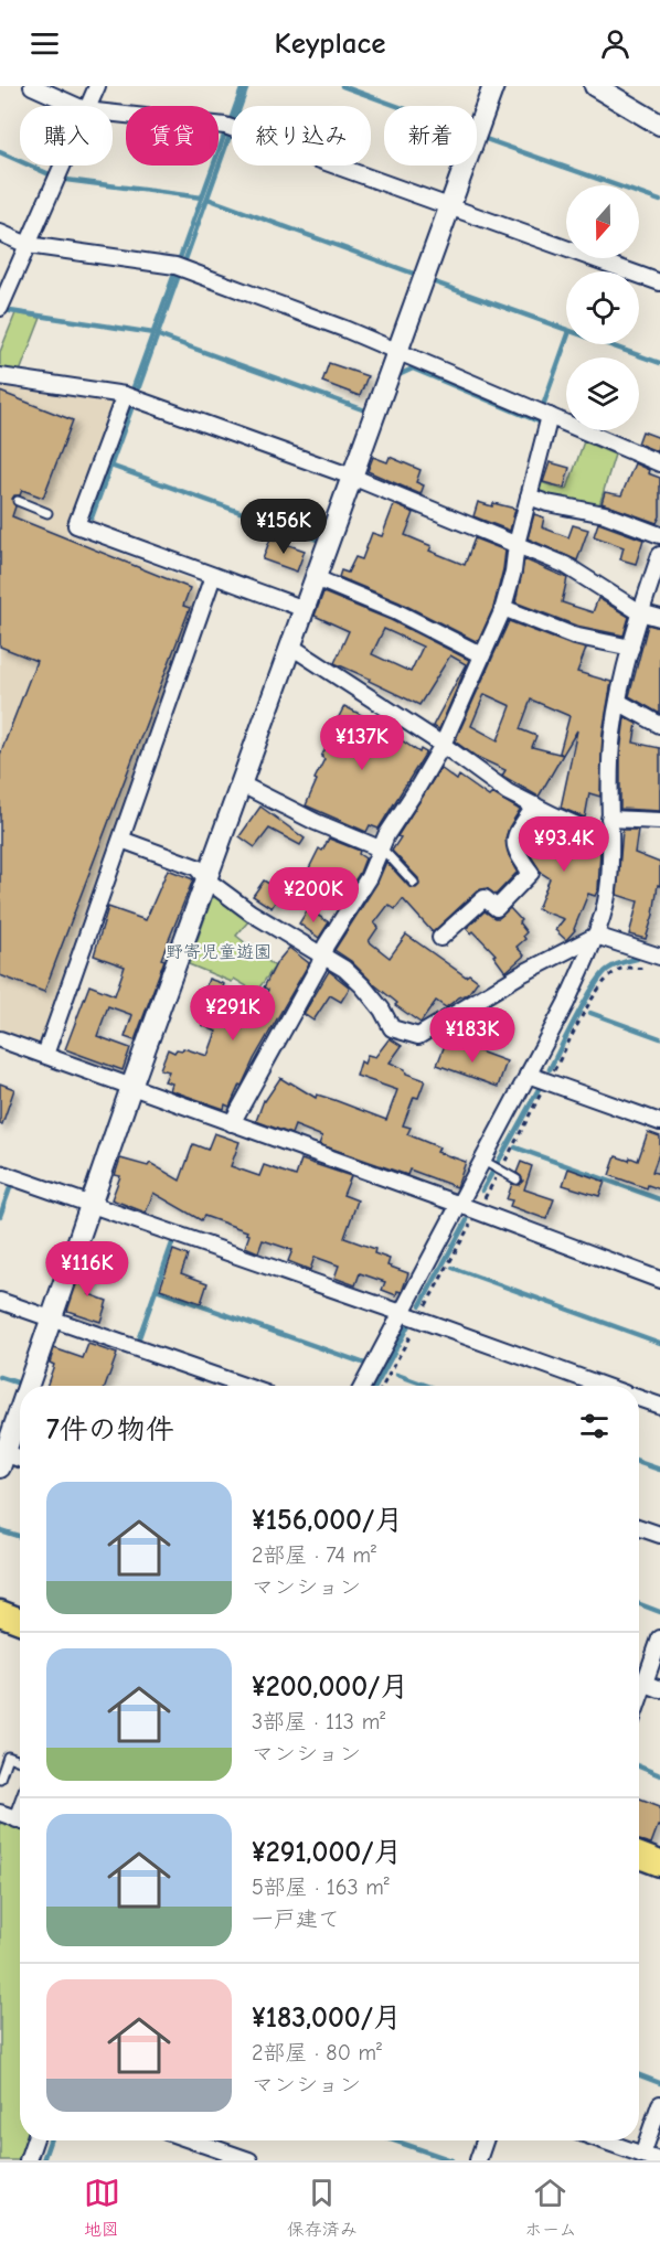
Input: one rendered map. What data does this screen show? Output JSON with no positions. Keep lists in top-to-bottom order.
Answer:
{
  "parks": ["野寄児童遊園"],
  "north": "bottom",
  "page": {
    "header": "Keyplace",
    "chip": [
      "購入",
      "賃貸",
      "絞り込み",
      "新着"
    ],
    "price": [
      "¥156K",
      "¥137K",
      "¥93.4K",
      "¥200K",
      "¥291K",
      "¥183K",
      "¥116K"
    ],
    "heading": "7件の物件",
    "list": [
      {
        "name": "¥156,000/月",
        "note": "2部屋 · 74 m² · マンション"
      },
      {
        "name": "¥200,000/月",
        "note": "3部屋 · 113 m² · マンション"
      },
      {
        "name": "¥291,000/月",
        "note": "5部屋 · 163 m² · 一戸建て"
      },
      {
        "name": "¥183,000/月",
        "note": "2部屋 · 80 m² · マンション"
      }
    ],
    "tabs": ["地図", "保存済み", "ホーム"]
  }
}
